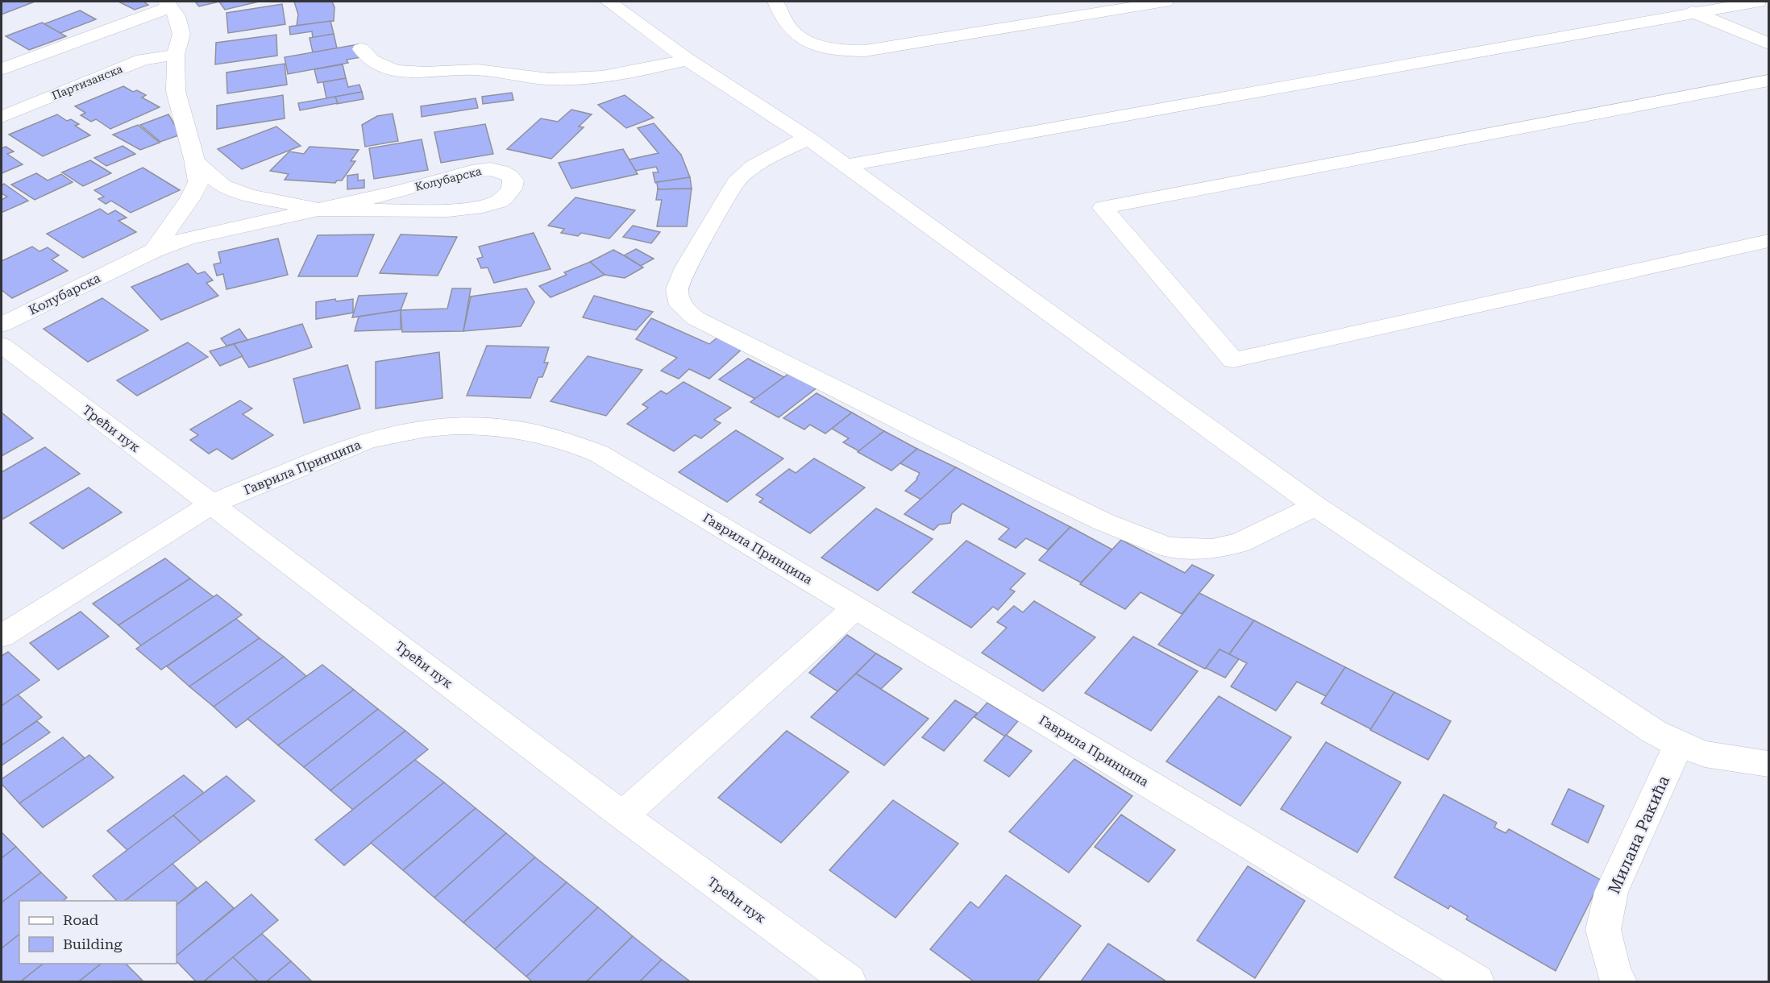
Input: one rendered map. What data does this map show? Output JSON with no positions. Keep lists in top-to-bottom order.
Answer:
{
  "streets": {
    "street": [
      "Партизанска",
      "Колубарска",
      "Трећи пук",
      "Гаврила Принципа",
      "Милана Ракића"
    ]
  },
  "crossings": [
    ["Партизанска", "Колубарска"],
    ["Трећи пук", "Гаврила Принципа"]
  ],
  "legend": ["Road", "Building"]
}
